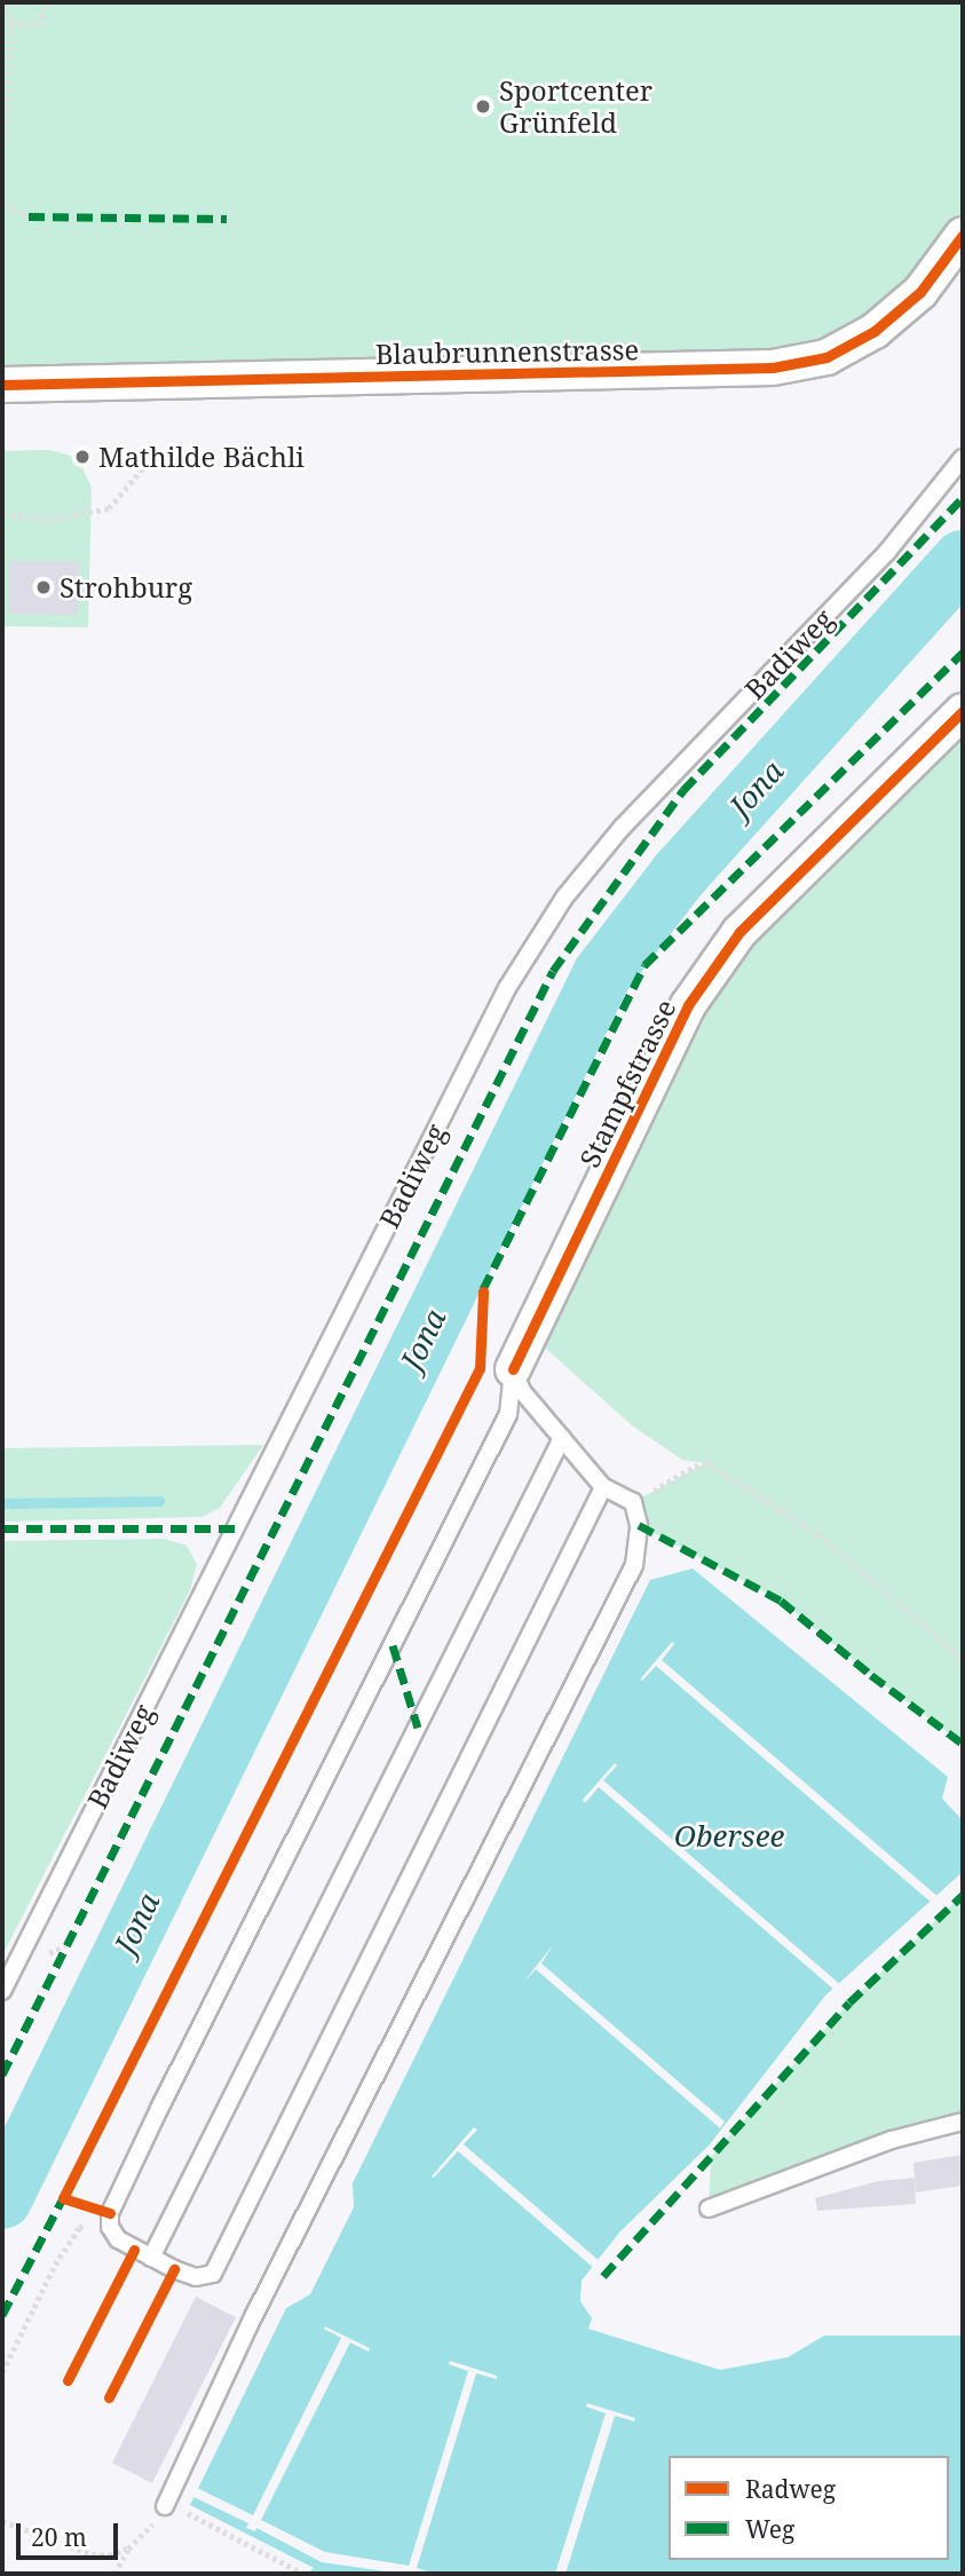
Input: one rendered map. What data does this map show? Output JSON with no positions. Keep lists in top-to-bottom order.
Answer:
{
  "streets": {
    "street": ["Blaubrunnenstrasse", "Stampfstrasse"],
    "lane": ["Badiweg"]
  },
  "water": ["Jona", "Obersee"],
  "places": ["Sportcenter Grünfeld", "Mathilde Bächli", "Strohburg"],
  "legend": ["Radweg", "Weg"],
  "scale_bar": "20 m"
}
